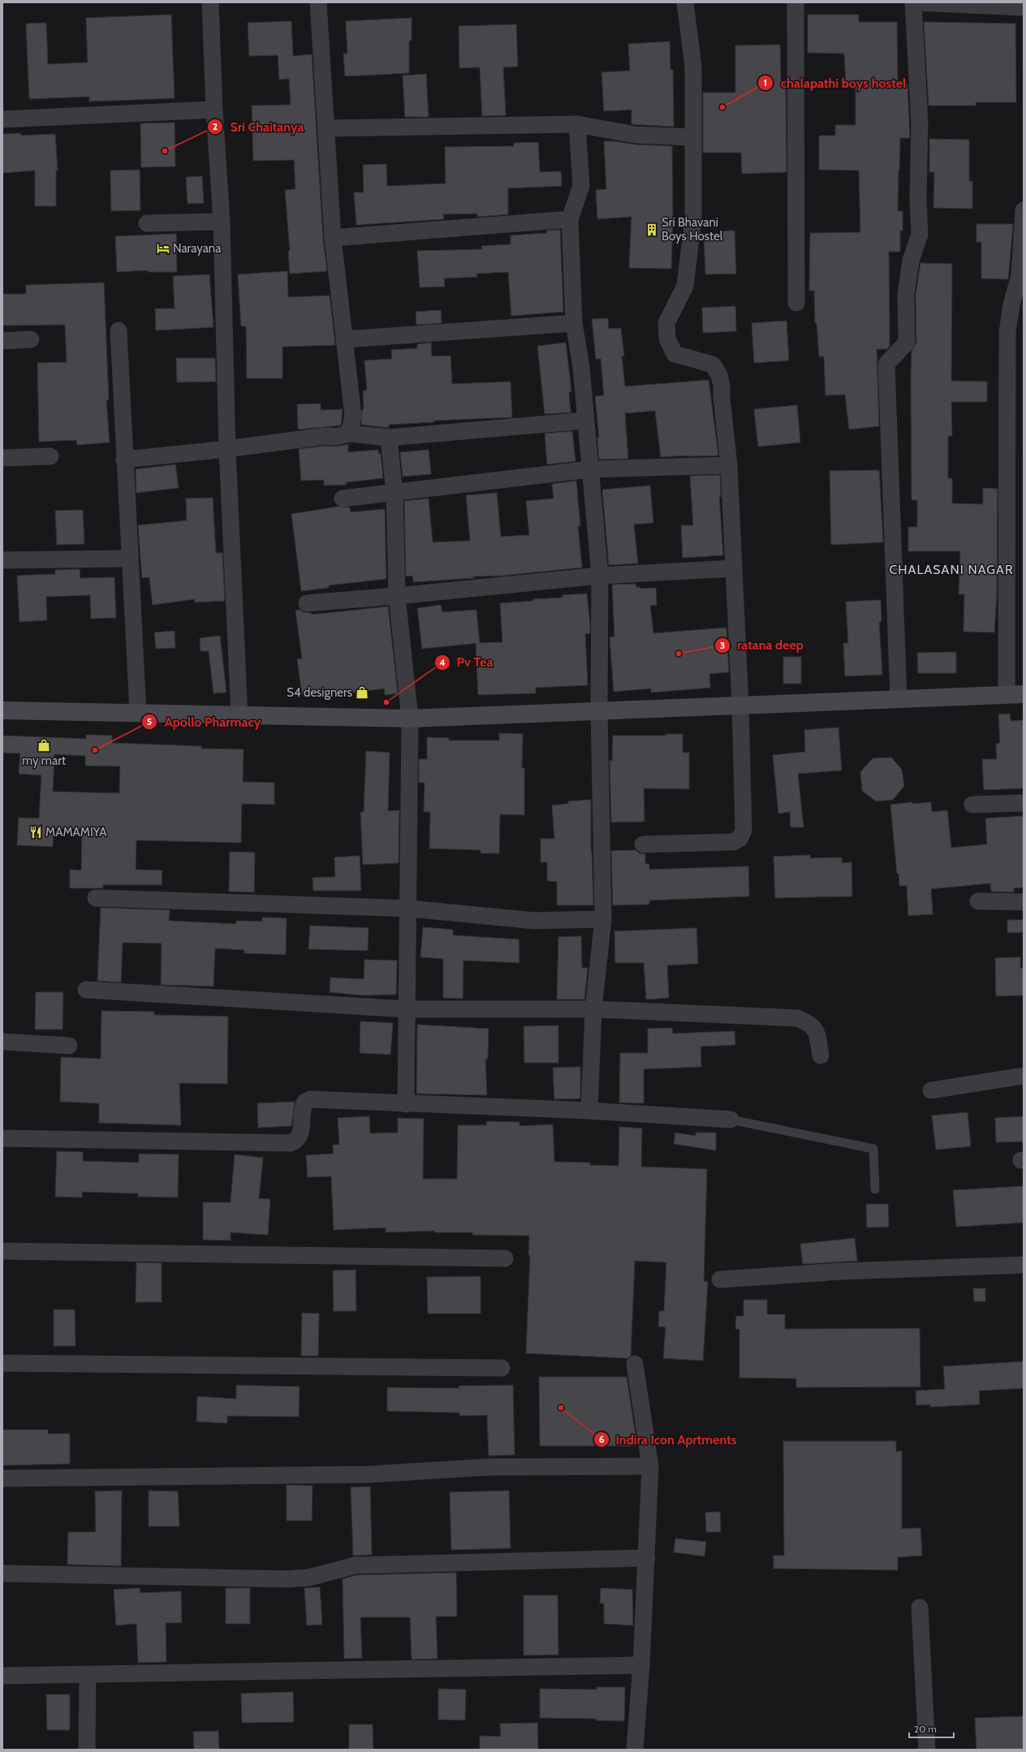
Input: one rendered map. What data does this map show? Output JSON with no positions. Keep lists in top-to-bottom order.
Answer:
{
  "districts": ["CHALASANI NAGAR"],
  "places": {
    "other": [
      "chalapathi boys hostel",
      "Sri Chaitanya",
      "ratana deep",
      "Pv Tea",
      "Apollo Pharmacy",
      "Indira Icon Aprtments"
    ],
    "building": ["Sri Bhavani Boys Hostel"],
    "hotel": ["Narayana"],
    "shop": ["S4 designers", "my mart"],
    "restaurant": ["MAMAMIYA"]
  },
  "scale_bar": "20 m"
}
